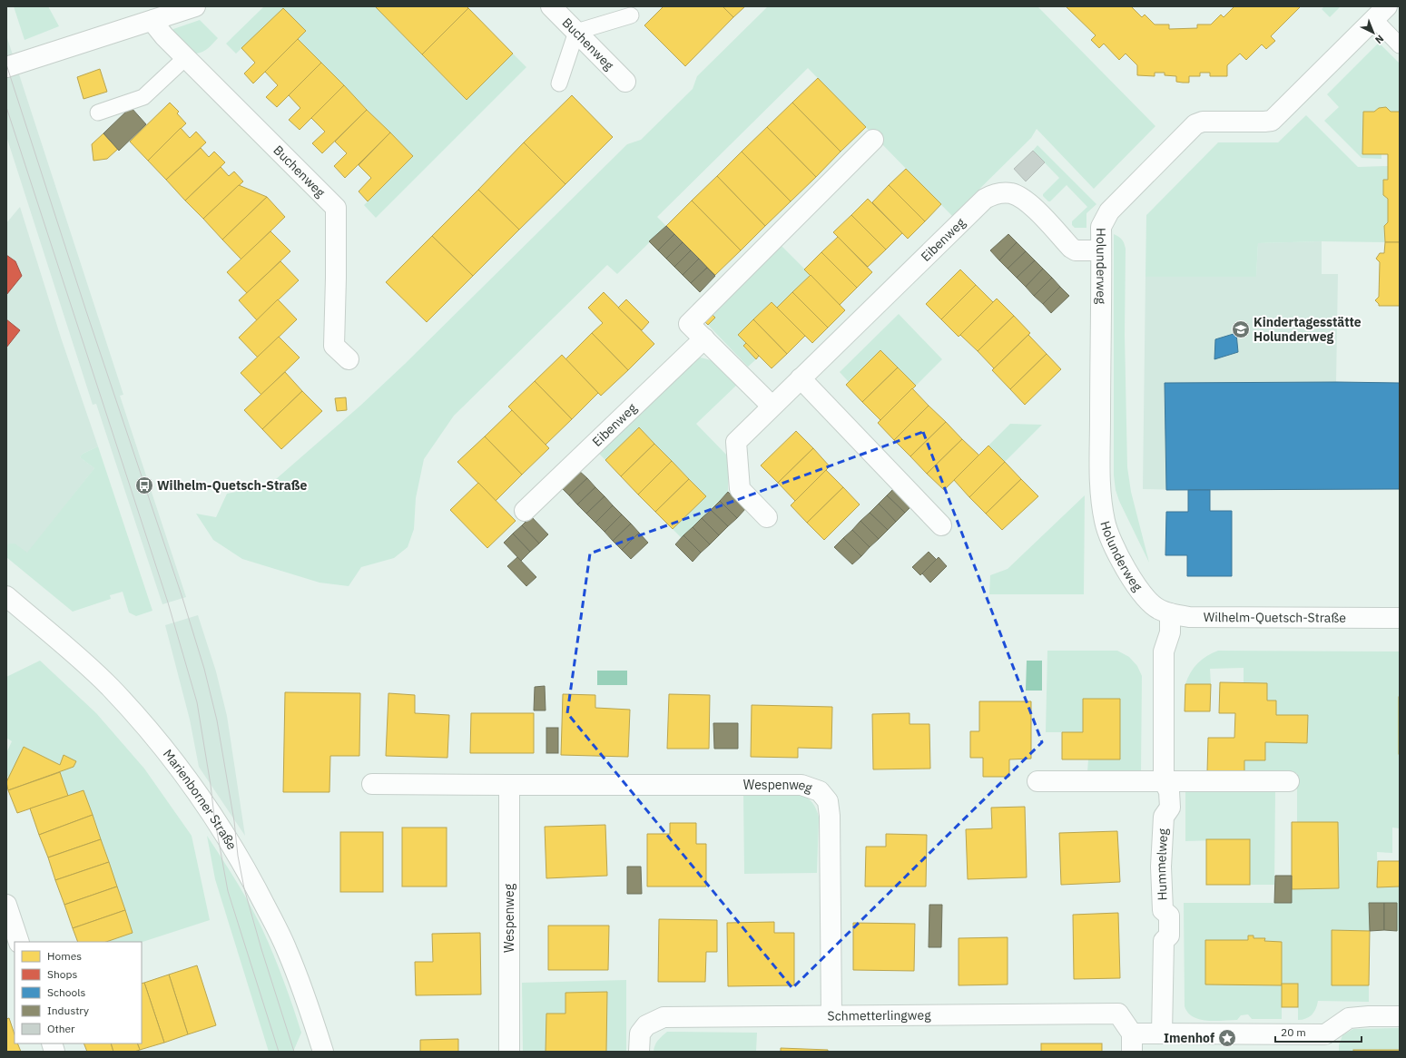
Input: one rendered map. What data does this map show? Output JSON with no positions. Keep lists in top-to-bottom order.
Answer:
{
  "streets": {
    "street": [
      "Buchenweg",
      "Eibenweg",
      "Holunderweg",
      "Wilhelm-Quetsch-Straße",
      "Wespenweg",
      "Marienborner Straße",
      "Hummelweg",
      "Schmetterlingweg"
    ]
  },
  "crossings": [
    ["Eibenweg", "Holunderweg"],
    ["Holunderweg", "Wilhelm-Quetsch-Straße"],
    ["Holunderweg", "Hummelweg"],
    ["Wilhelm-Quetsch-Straße", "Hummelweg"],
    ["Wespenweg", "Schmetterlingweg"]
  ],
  "places": {
    "school or university": ["Kindertagesstätte Holunderweg"],
    "bus stop": ["Wilhelm-Quetsch-Straße"],
    "place": ["Imenhof"]
  },
  "legend": [
    "Homes",
    "Shops",
    "Schools",
    "Industry",
    "Other"
  ],
  "scale_bar": "20 m",
  "north": "bottom right"
}
